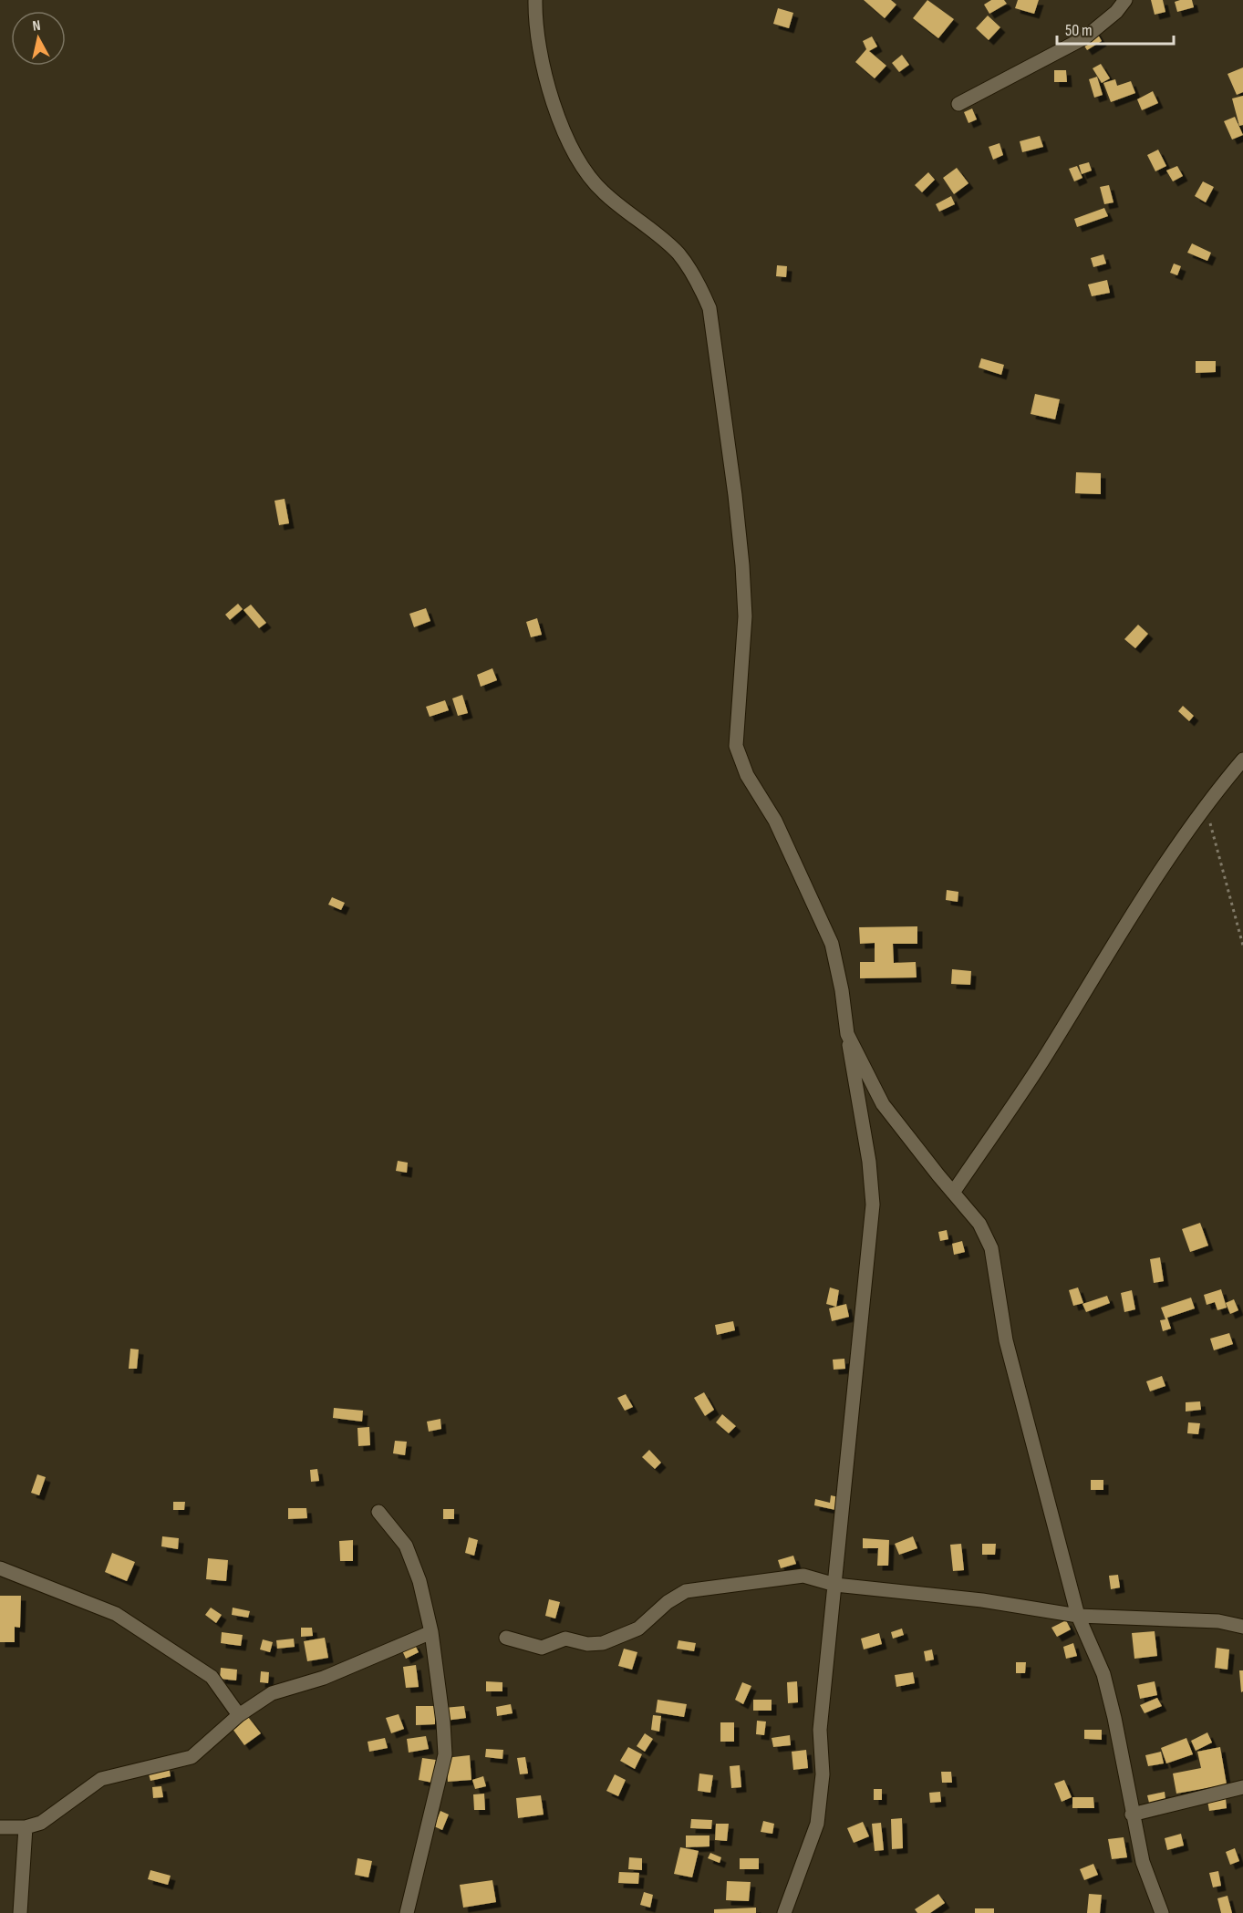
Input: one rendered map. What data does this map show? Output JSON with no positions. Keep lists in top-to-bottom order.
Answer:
{
  "scale_bar": "50 m",
  "north": "top"
}
